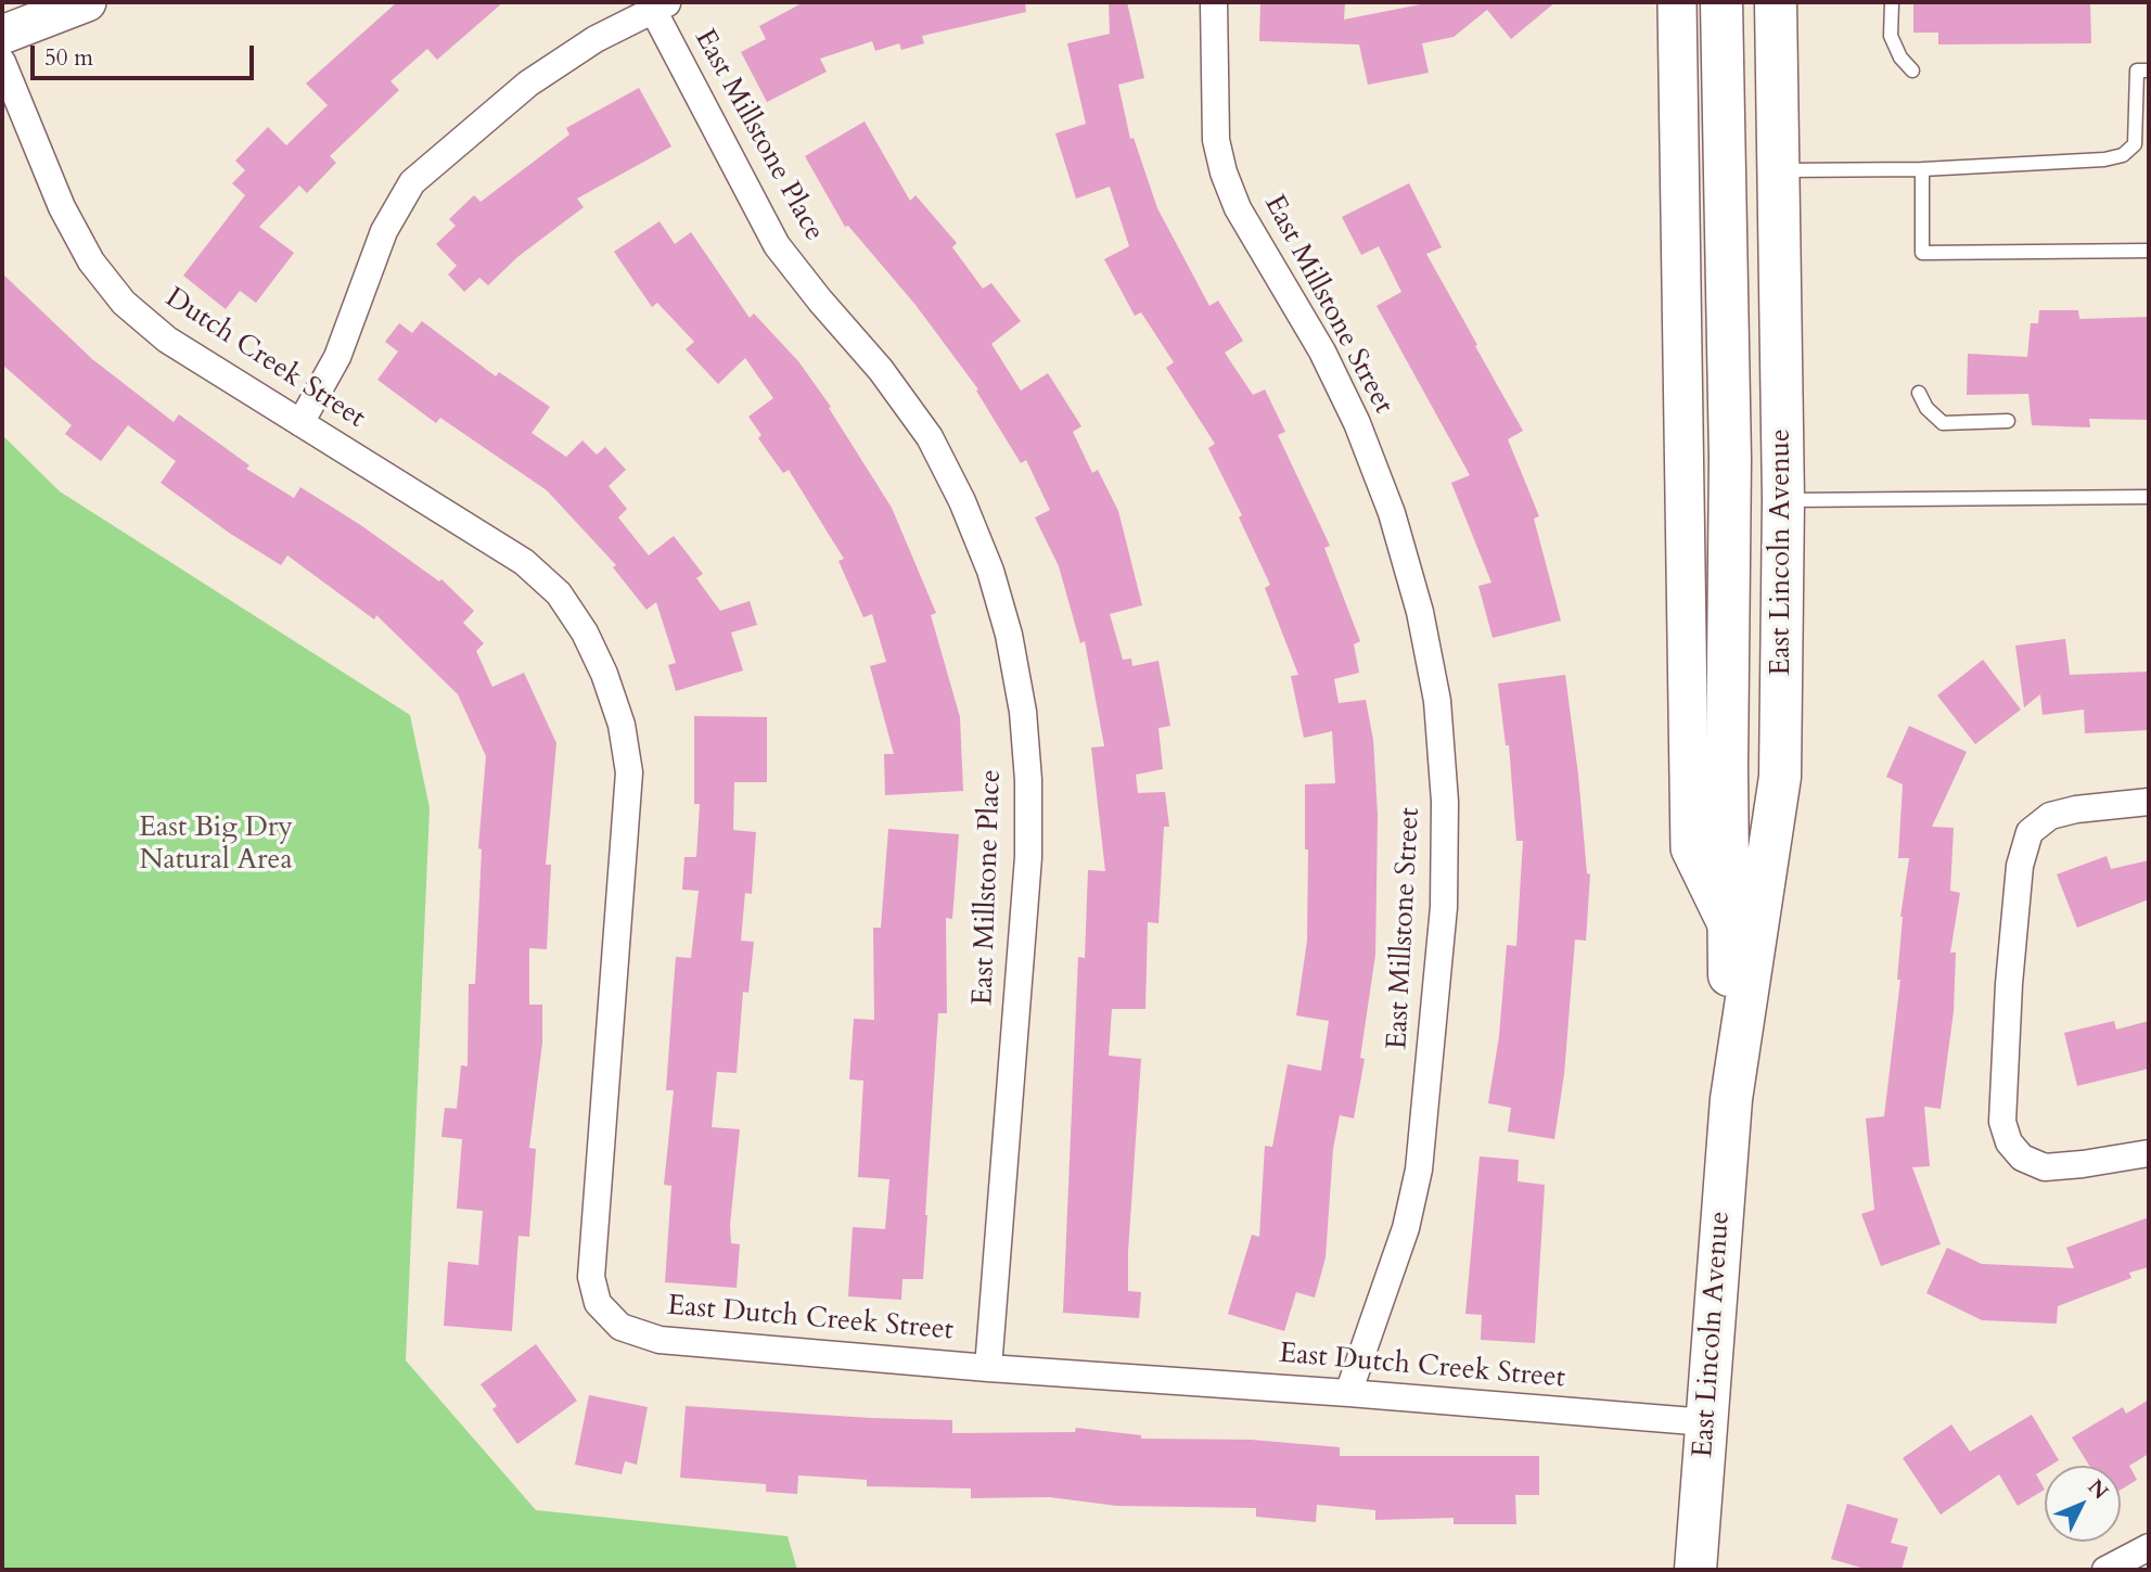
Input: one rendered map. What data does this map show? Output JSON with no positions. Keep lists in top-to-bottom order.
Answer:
{
  "streets": {
    "main road": ["East Lincoln Avenue"],
    "street": [
      "East Millstone Place",
      "East Millstone Street",
      "Dutch Creek Street",
      "East Dutch Creek Street"
    ]
  },
  "crossings": [
    ["East Millstone Place", "East Dutch Creek Street"],
    ["East Millstone Street", "East Dutch Creek Street"],
    ["Dutch Creek Street", "East Dutch Creek Street"],
    ["East Lincoln Avenue", "East Dutch Creek Street"]
  ],
  "parks": ["East Big Dry Natural Area"],
  "scale_bar": "50 m",
  "north": "top right"
}
